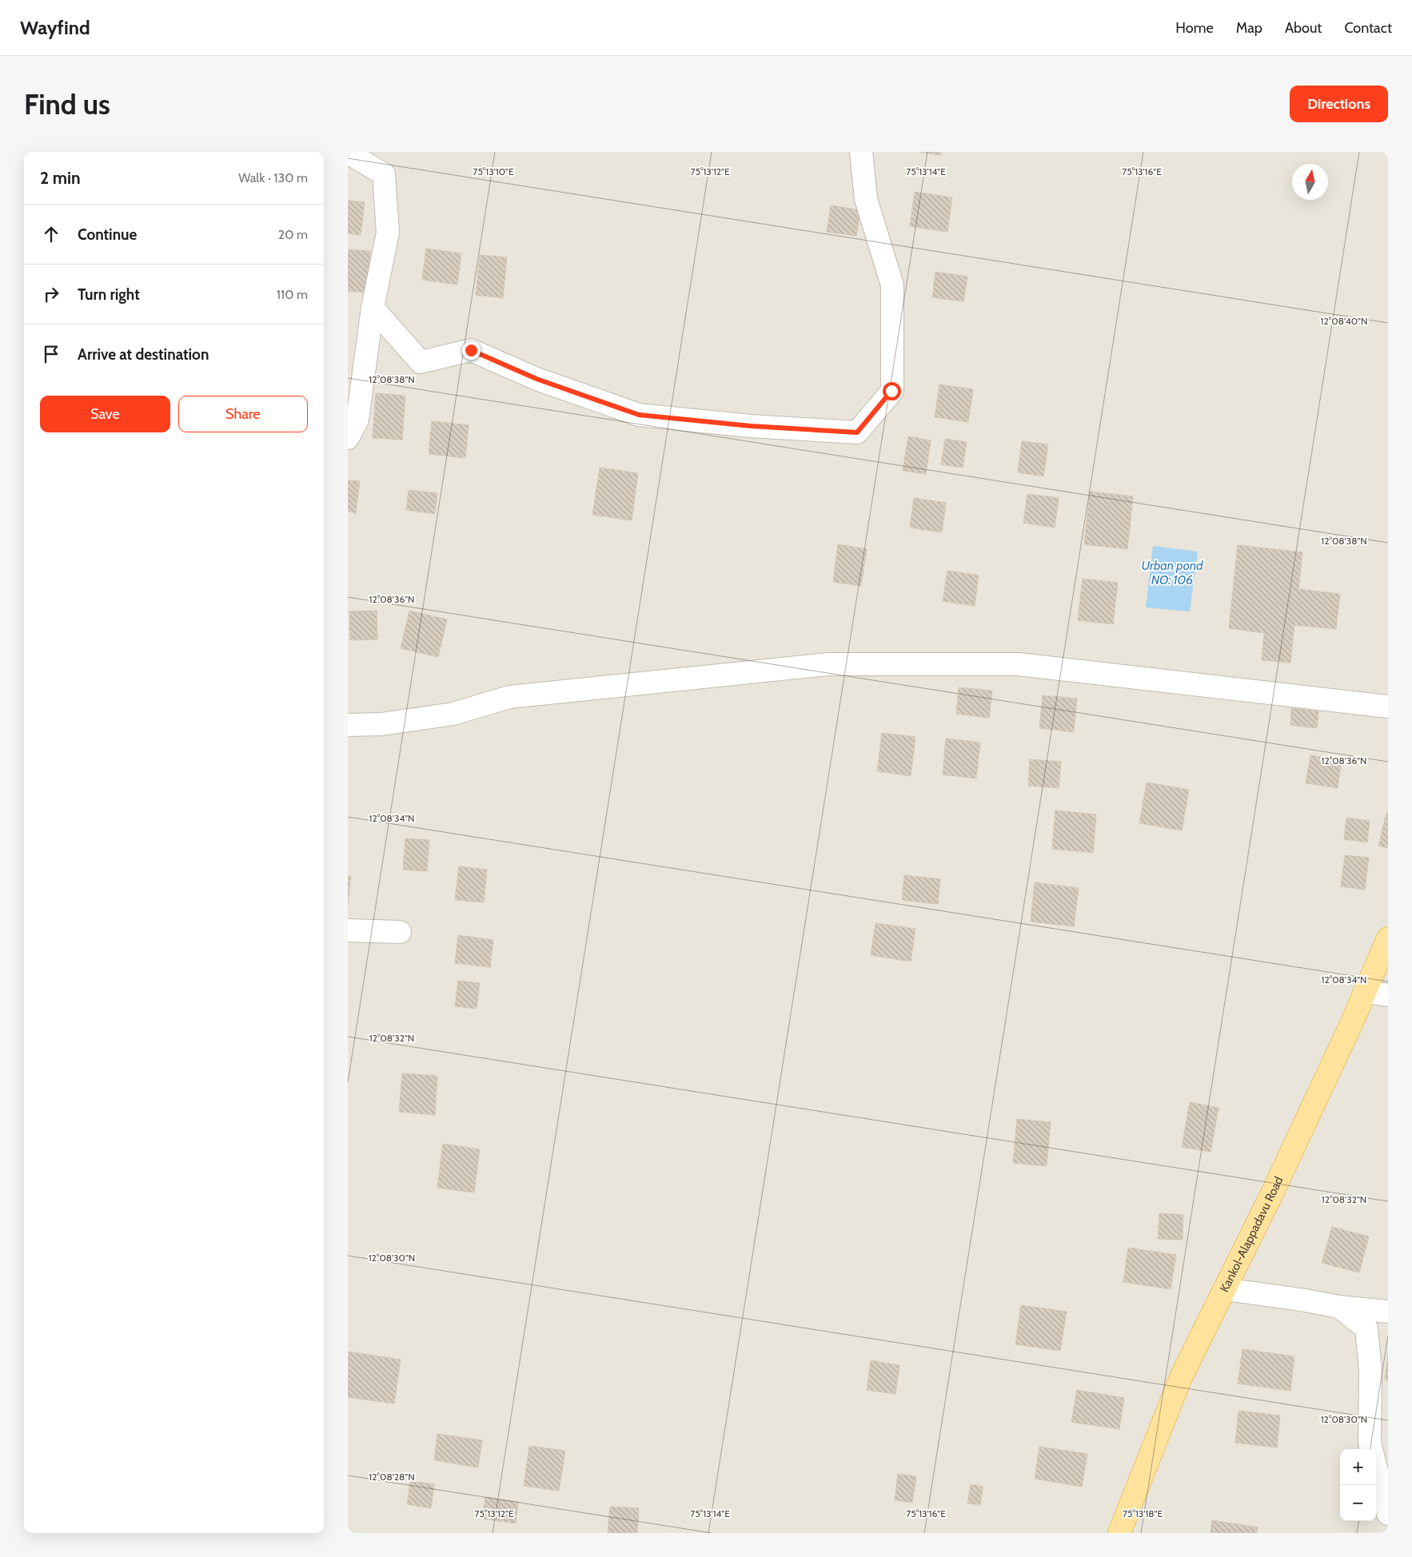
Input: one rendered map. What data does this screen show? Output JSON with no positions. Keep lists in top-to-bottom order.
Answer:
{
  "streets": {
    "main road": ["Kankol-Alappadavu Road"]
  },
  "water": ["Urban pond NO: 106"],
  "north": "top",
  "page": {
    "header": "Wayfind",
    "nav": [
      "Home",
      "Map",
      "About",
      "Contact"
    ],
    "buttons": [
      "Directions",
      ["Save", "Share"]
    ],
    "title": "Find us",
    "heading": ["2 min", "Walk · 130 m"],
    "list": [
      ["Continue", "20 m"],
      ["Turn right", "110 m"],
      "Arrive at destination"
    ],
    "map_buttons": ["+", "−"]
  },
  "coordinates": [
    "75°13'10\"E",
    "75°13'12\"E",
    "75°13'14\"E",
    "75°13'16\"E",
    "12°08'40\"N",
    "12°08'38\"N",
    "12°08'36\"N",
    "12°08'34\"N",
    "12°08'32\"N",
    "12°08'30\"N",
    "12°08'28\"N",
    "75°13'18\"E"
  ]
}
